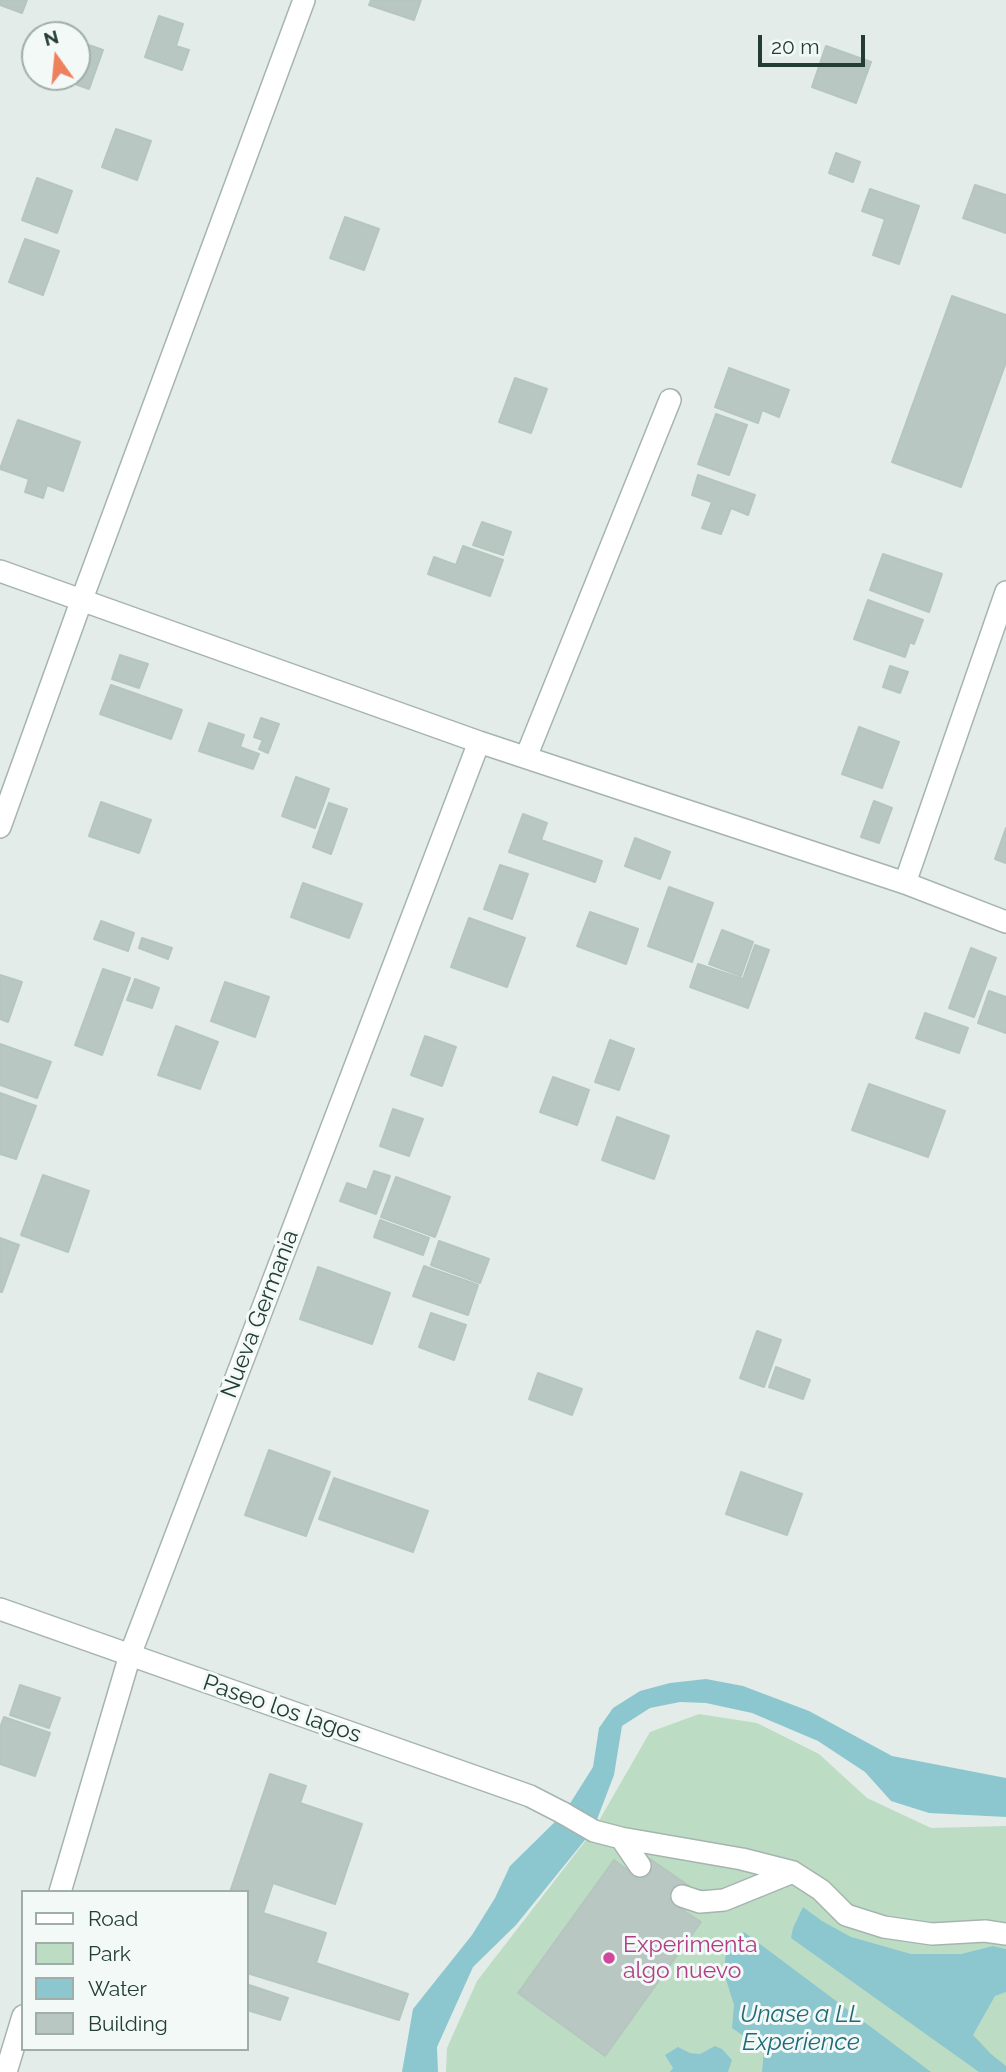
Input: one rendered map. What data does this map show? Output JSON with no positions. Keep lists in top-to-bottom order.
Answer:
{
  "streets": {
    "street": ["Nueva Germania", "Paseo los lagos"]
  },
  "crossings": [
    ["Nueva Germania", "Paseo los lagos"]
  ],
  "water": ["Unase a LL Experience"],
  "places": ["Experimenta algo nuevo"],
  "legend": [
    "Road",
    "Park",
    "Water",
    "Building"
  ],
  "scale_bar": "20 m",
  "north": "top"
}
